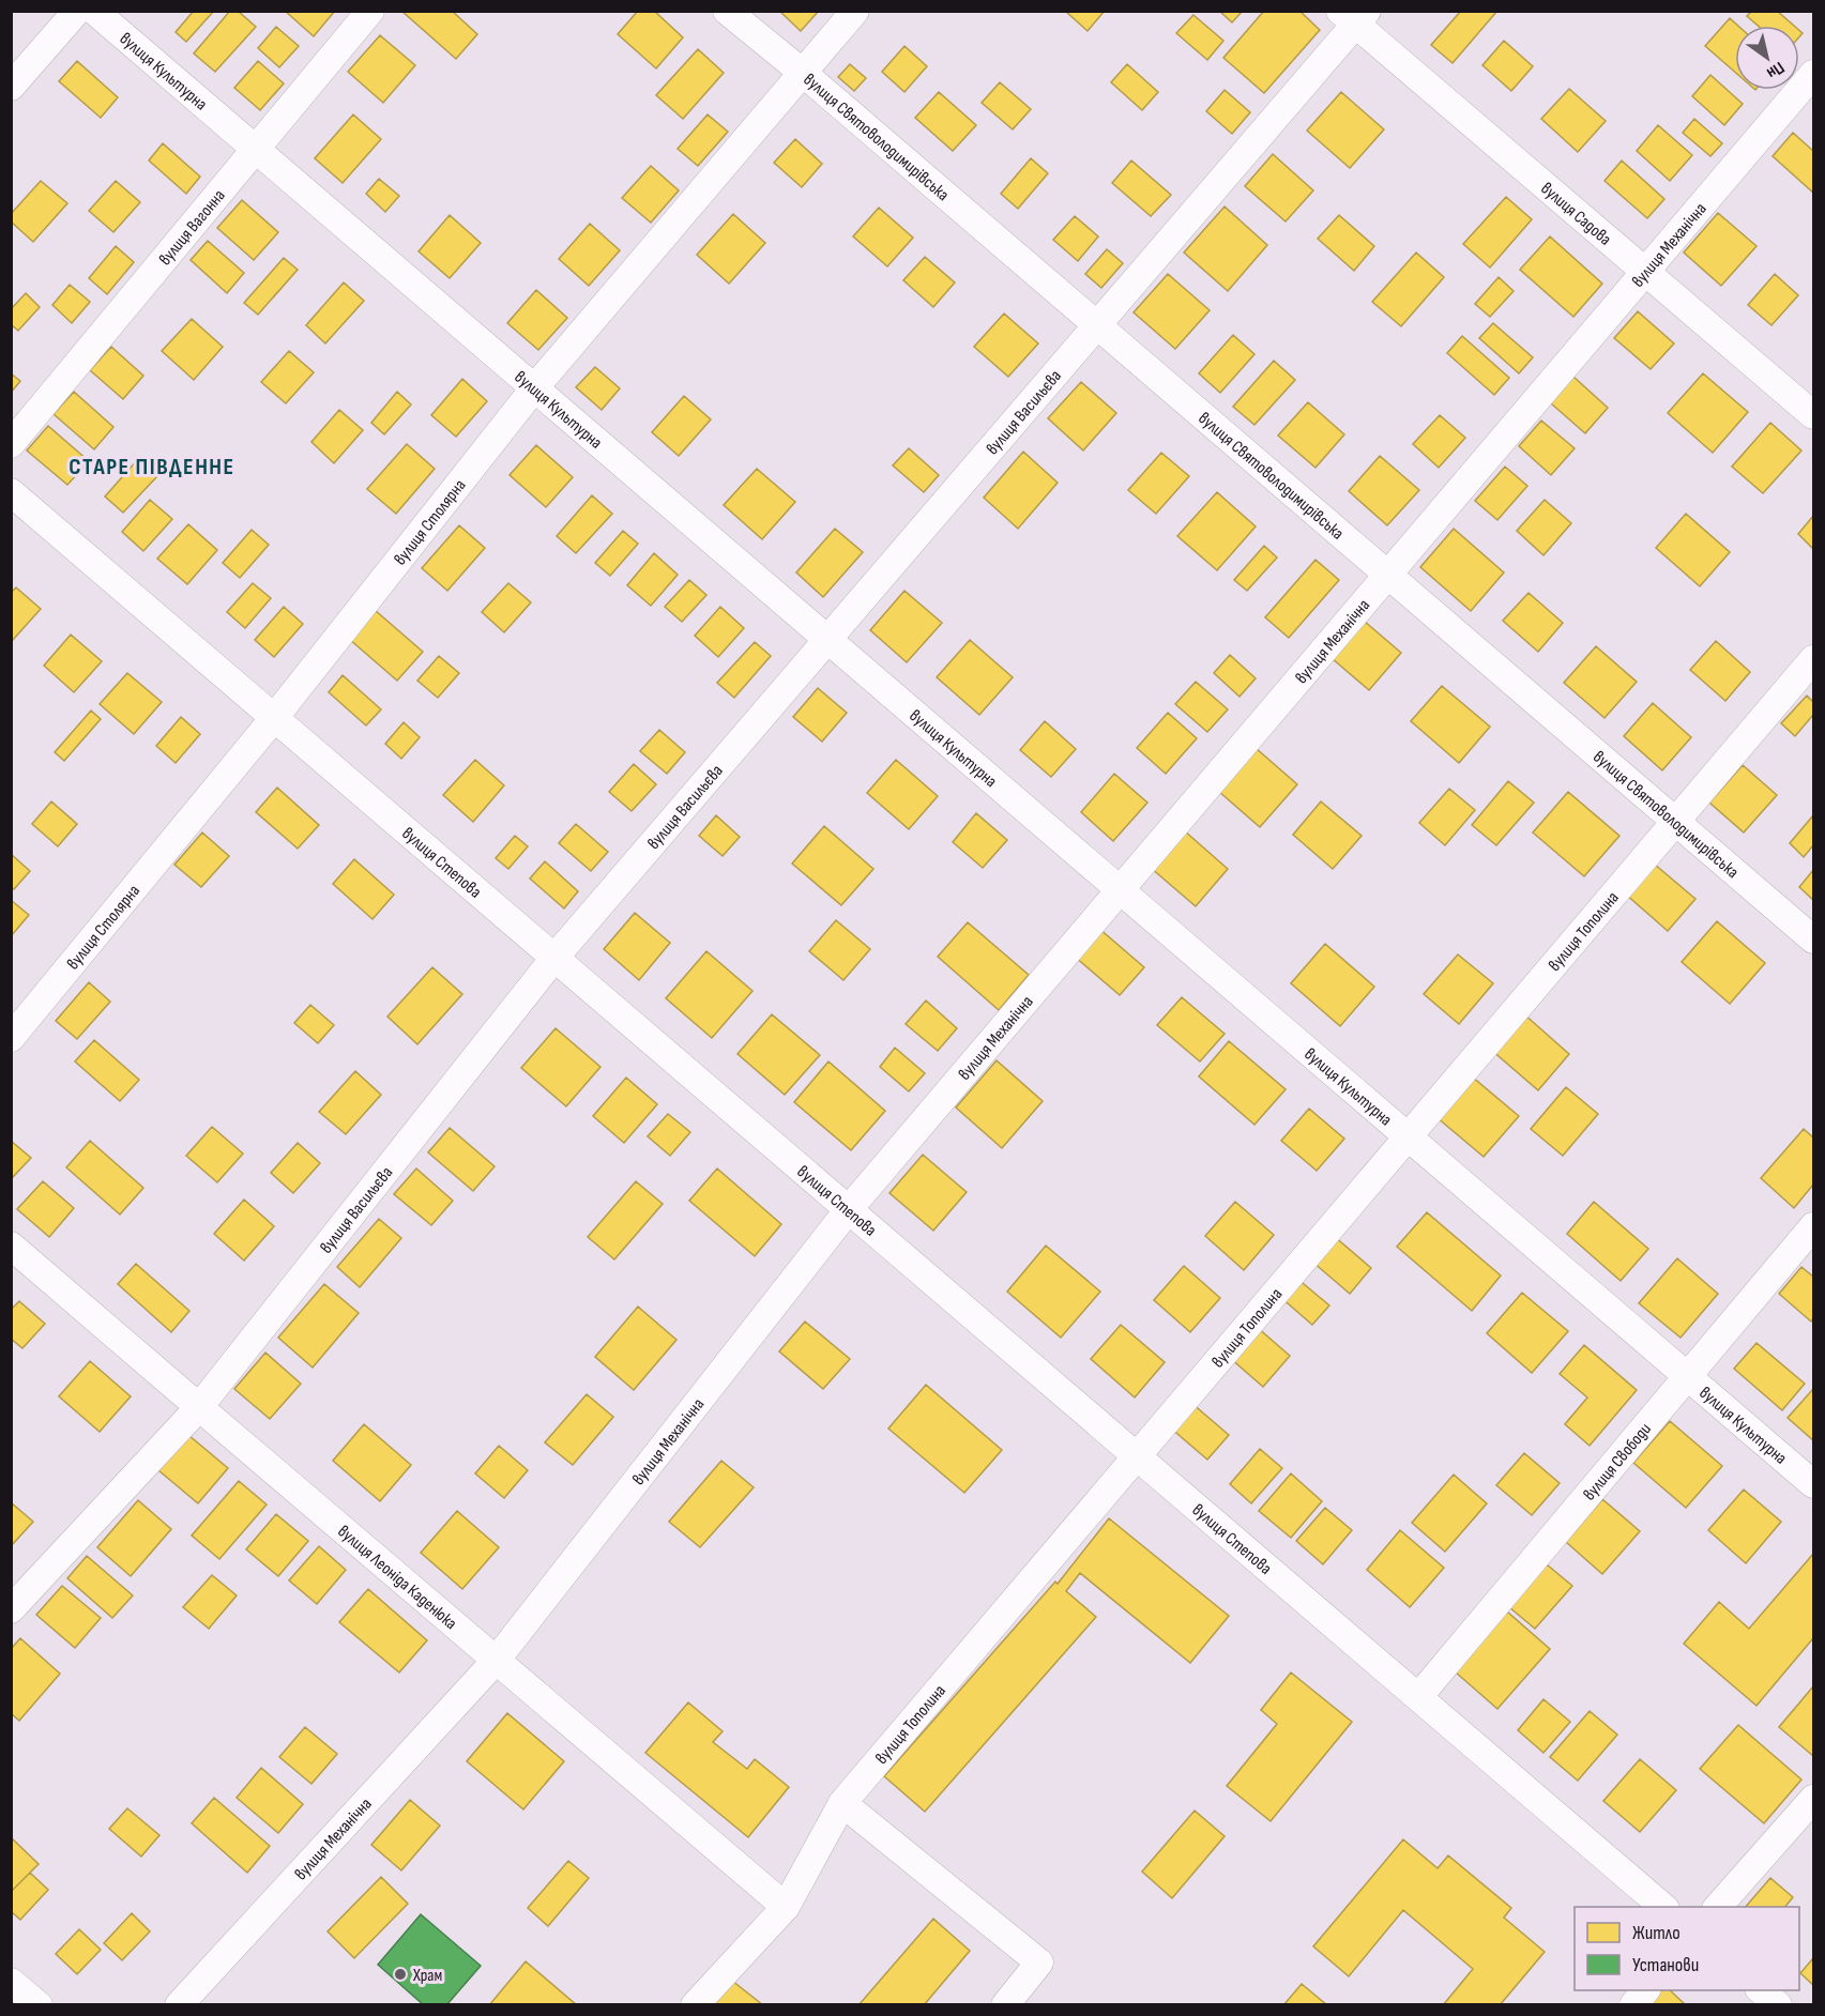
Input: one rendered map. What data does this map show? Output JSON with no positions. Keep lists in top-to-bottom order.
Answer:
{
  "streets": {
    "street": [
      "вулиця Культурна",
      "вулиця Святоволодимирівська",
      "вулиця Садова",
      "вулиця Вагонна",
      "вулиця Механічна",
      "вулиця Васильєва",
      "вулиця Столярна",
      "вулиця Степова",
      "вулиця Тополина",
      "вулиця Свободи",
      "вулиця Леоніда Каденюка"
    ]
  },
  "crossings": [
    ["вулиця Культурна", "вулиця Вагонна"],
    ["вулиця Культурна", "вулиця Механічна"],
    ["вулиця Культурна", "вулиця Васильєва"],
    ["вулиця Культурна", "вулиця Столярна"],
    ["вулиця Культурна", "вулиця Тополина"],
    ["вулиця Культурна", "вулиця Свободи"],
    ["вулиця Святоволодимирівська", "вулиця Механічна"],
    ["вулиця Святоволодимирівська", "вулиця Васильєва"],
    ["вулиця Святоволодимирівська", "вулиця Столярна"],
    ["вулиця Святоволодимирівська", "вулиця Тополина"],
    ["вулиця Садова", "вулиця Механічна"],
    ["вулиця Садова", "вулиця Васильєва"],
    ["вулиця Механічна", "вулиця Степова"],
    ["вулиця Механічна", "вулиця Леоніда Каденюка"],
    ["вулиця Васильєва", "вулиця Степова"],
    ["вулиця Васильєва", "вулиця Леоніда Каденюка"],
    ["вулиця Столярна", "вулиця Степова"],
    ["вулиця Степова", "вулиця Тополина"],
    ["вулиця Степова", "вулиця Свободи"],
    ["вулиця Тополина", "вулиця Леоніда Каденюка"]
  ],
  "districts": ["СТАРЕ ПІВДЕННЕ"],
  "places": ["Храм"],
  "legend": ["Житло", "Установи"],
  "north": "bottom right"
}
